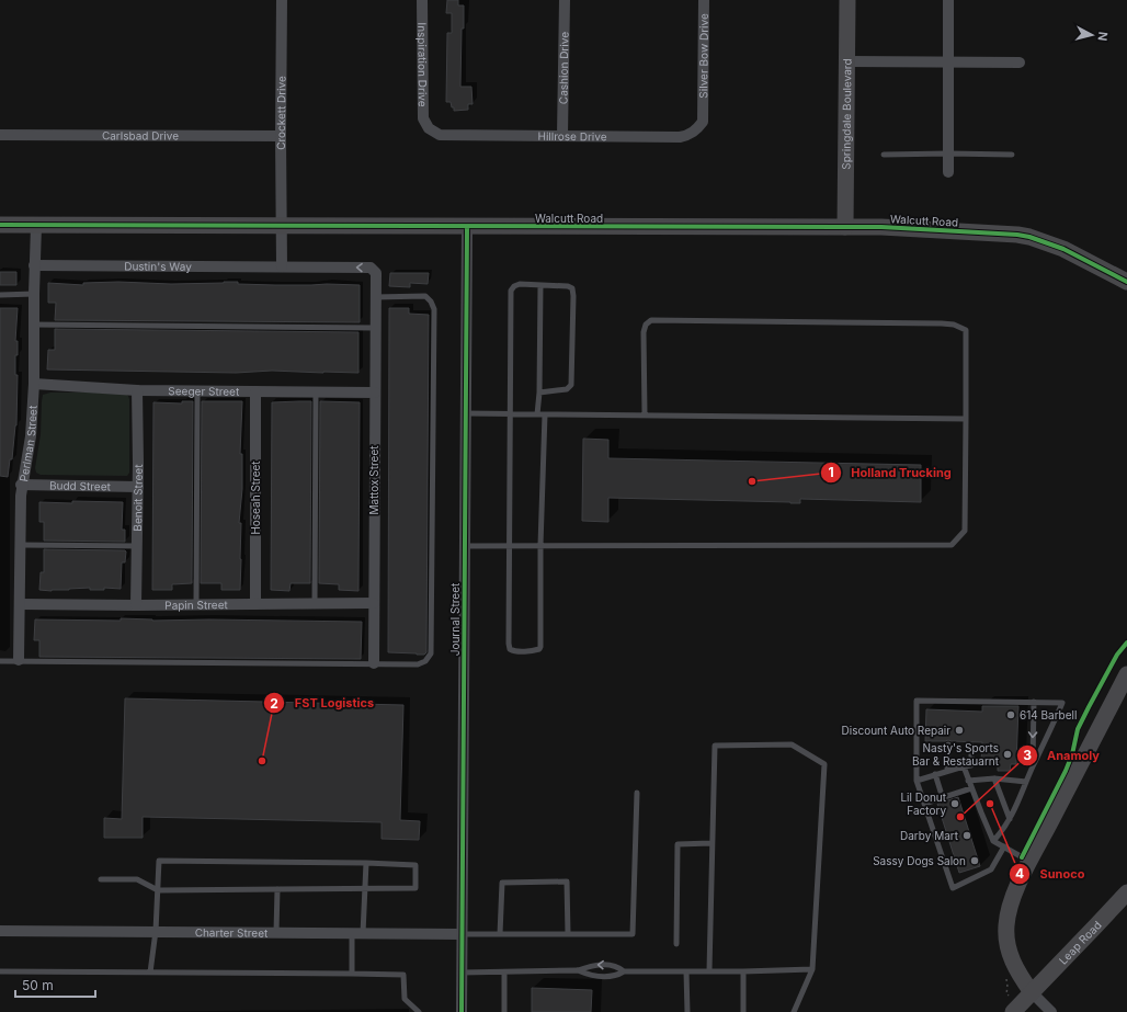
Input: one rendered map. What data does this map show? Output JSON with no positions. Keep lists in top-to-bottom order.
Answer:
{
  "streets": {
    "street": [
      "Silver Bow Drive",
      "Inspiration Drive",
      "Cashion Drive",
      "Crockett Drive",
      "Springdale Boulevard",
      "Carlsbad Drive",
      "Hillrose Drive",
      "Walcutt Road",
      "Dustin's Way",
      "Seeger Street",
      "Perlman Street",
      "Mattox Street",
      "Budd Street",
      "Benoit Street",
      "Hoseah Street",
      "Papin Street",
      "Journal Street",
      "Charter Street",
      "Leap Road"
    ]
  },
  "crossings": [
    ["Silver Bow Drive", "Hillrose Drive"],
    ["Inspiration Drive", "Hillrose Drive"],
    ["Cashion Drive", "Hillrose Drive"],
    ["Crockett Drive", "Carlsbad Drive"],
    ["Crockett Drive", "Walcutt Road"],
    ["Springdale Boulevard", "Walcutt Road"],
    ["Walcutt Road", "Perlman Street"],
    ["Walcutt Road", "Journal Street"],
    ["Dustin's Way", "Perlman Street"],
    ["Dustin's Way", "Mattox Street"],
    ["Seeger Street", "Perlman Street"],
    ["Seeger Street", "Mattox Street"],
    ["Seeger Street", "Benoit Street"],
    ["Seeger Street", "Hoseah Street"],
    ["Perlman Street", "Budd Street"],
    ["Perlman Street", "Papin Street"],
    ["Mattox Street", "Papin Street"],
    ["Budd Street", "Benoit Street"],
    ["Benoit Street", "Papin Street"],
    ["Hoseah Street", "Papin Street"],
    ["Journal Street", "Charter Street"]
  ],
  "places": [
    "Holland Trucking",
    "614 Barbell",
    "Discount Auto Repair",
    "Nasty's Sports Bar & Restauarnt",
    "FST Logistics",
    "Lil Donut Factory",
    "Sunoco",
    "Anamoly",
    "Darby Mart",
    "Sassy Dogs Salon"
  ],
  "scale_bar": "50 m",
  "north": "right"
}
